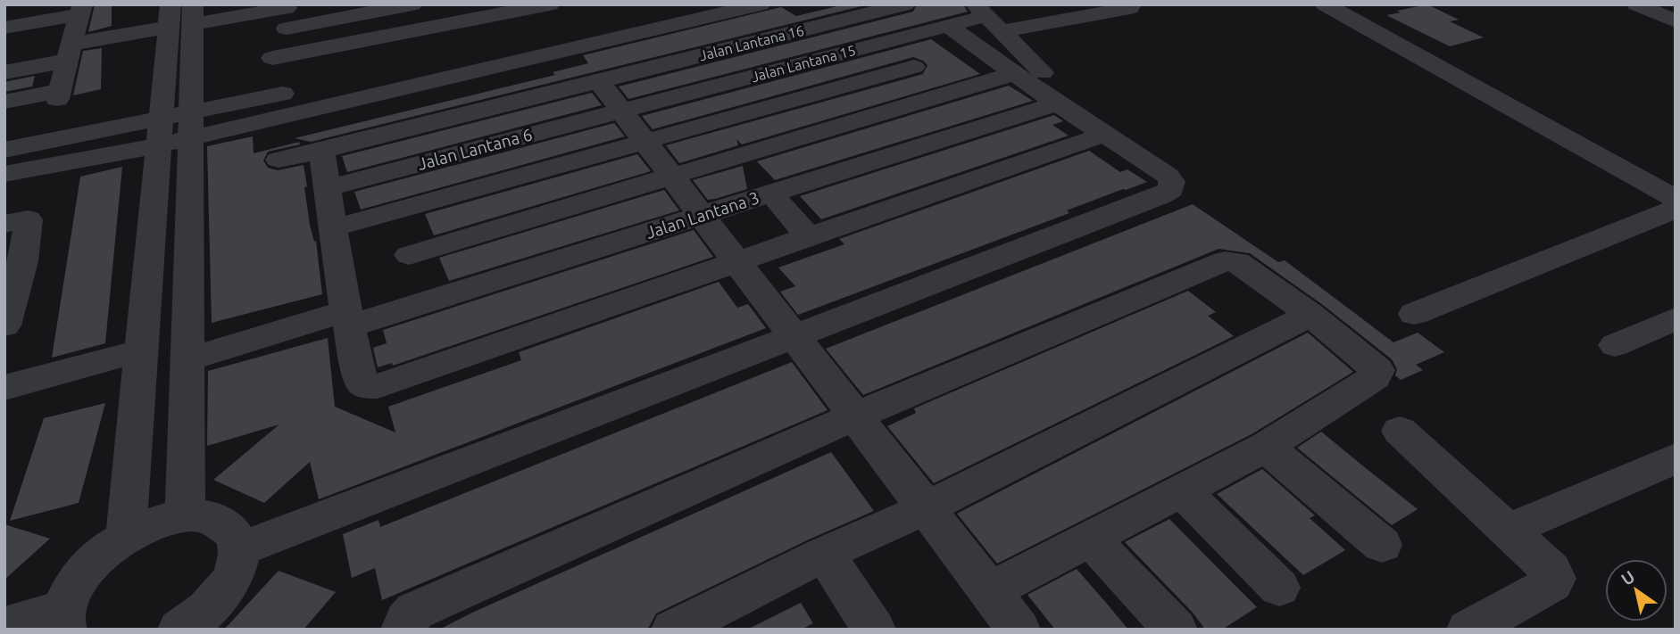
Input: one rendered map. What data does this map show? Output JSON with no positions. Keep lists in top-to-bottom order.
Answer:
{
  "streets": {
    "street": [
      "Jalan Lantana 16",
      "Jalan Lantana 15",
      "Jalan Lantana 6",
      "Jalan Lantana 3"
    ]
  },
  "crossings": [
    ["Jalan Lantana 15", "Jalan Lantana 6"]
  ],
  "north": "top left"
}
